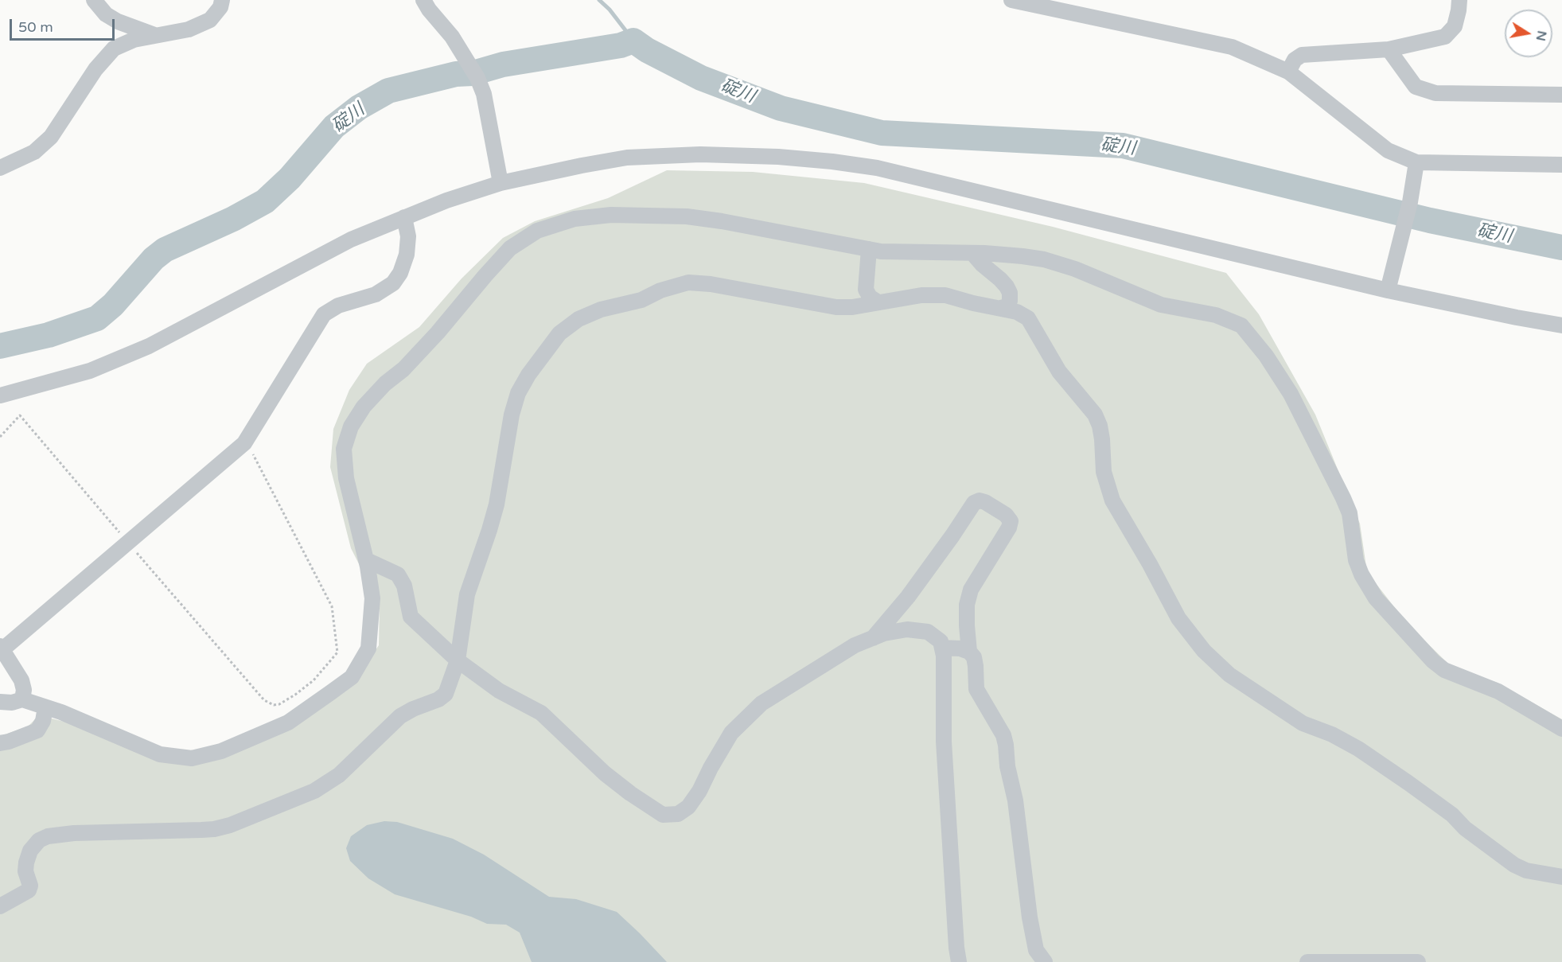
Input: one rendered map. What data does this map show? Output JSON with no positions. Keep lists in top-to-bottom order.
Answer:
{
  "water": ["碇川"],
  "scale_bar": "50 m",
  "north": "right"
}
